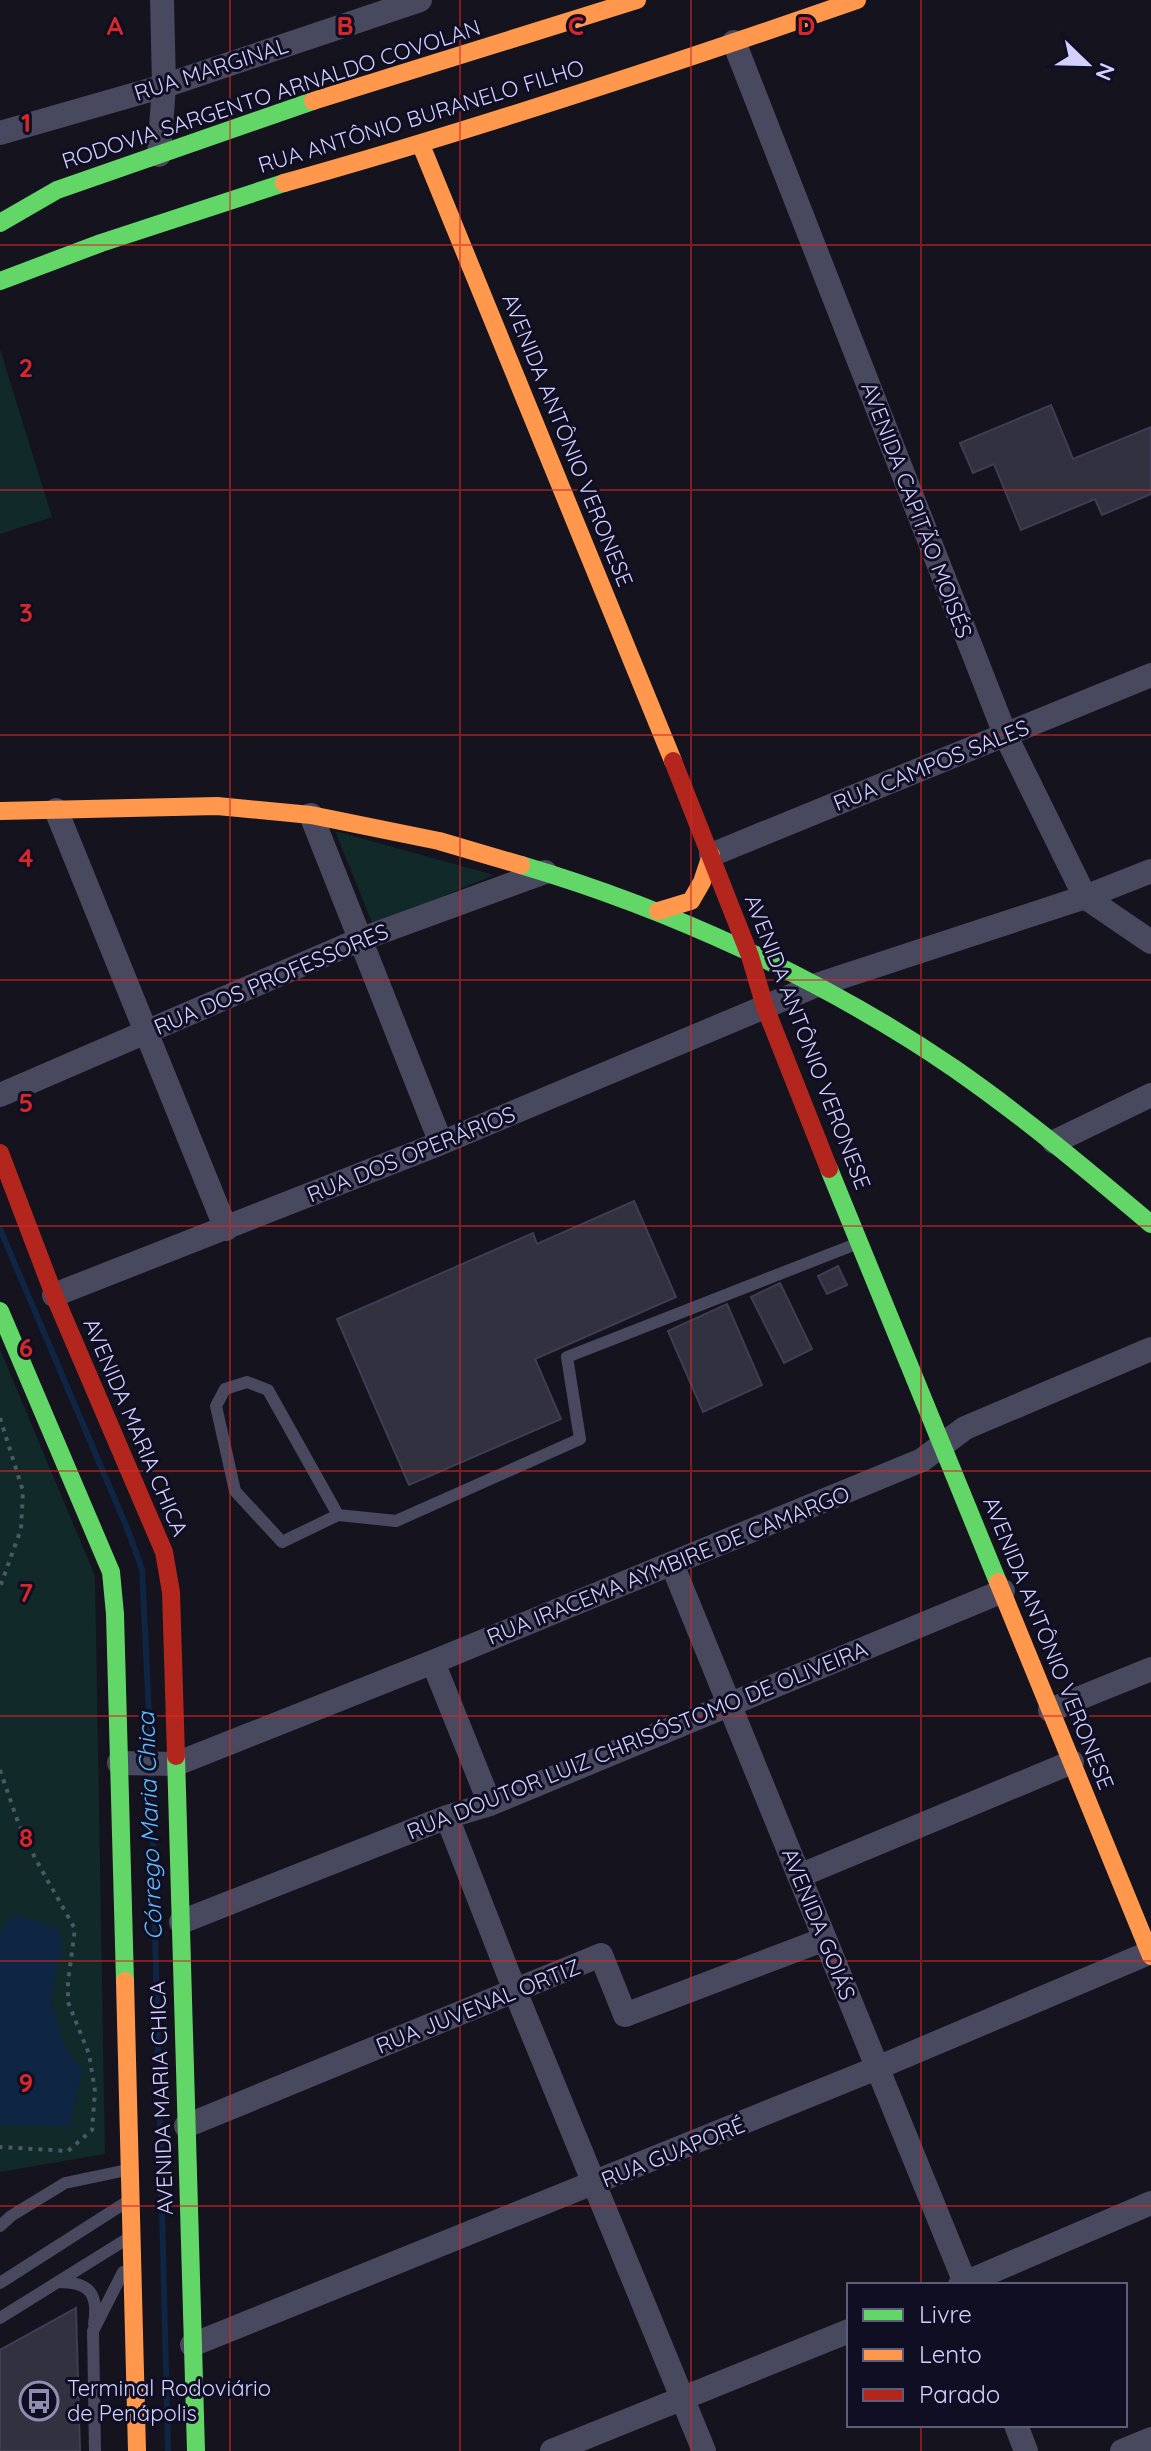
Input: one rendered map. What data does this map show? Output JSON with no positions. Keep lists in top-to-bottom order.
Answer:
{
  "streets": {
    "street": [
      "RUA MARGINAL",
      "RODOVIA SARGENTO ARNALDO COVOLAN",
      "RUA ANTÔNIO BURANELO FILHO",
      "AVENIDA ANTÔNIO VERONESE",
      "AVENIDA CAPITÃO MOISÉS",
      "RUA CAMPOS SALES",
      "RUA DOS PROFESSORES",
      "RUA DOS OPERÁRIOS",
      "AVENIDA MARIA CHICA",
      "RUA IRACEMA AYMBIRE DE CAMARGO",
      "RUA DOUTOR LUIZ CHRISÓSTOMO DE OLIVEIRA",
      "AVENIDA GOIÁS",
      "RUA JUVENAL ORTIZ",
      "RUA GUAPORÉ"
    ]
  },
  "crossings": [
    ["RUA ANTÔNIO BURANELO FILHO", "AVENIDA ANTÔNIO VERONESE"],
    ["RUA ANTÔNIO BURANELO FILHO", "AVENIDA CAPITÃO MOISÉS"],
    ["AVENIDA ANTÔNIO VERONESE", "RUA CAMPOS SALES"],
    ["AVENIDA ANTÔNIO VERONESE", "RUA DOS OPERÁRIOS"],
    ["AVENIDA ANTÔNIO VERONESE", "RUA IRACEMA AYMBIRE DE CAMARGO"],
    ["AVENIDA ANTÔNIO VERONESE", "RUA DOUTOR LUIZ CHRISÓSTOMO DE OLIVEIRA"],
    ["AVENIDA ANTÔNIO VERONESE", "RUA GUAPORÉ"],
    ["AVENIDA CAPITÃO MOISÉS", "RUA CAMPOS SALES"],
    ["AVENIDA CAPITÃO MOISÉS", "RUA DOS OPERÁRIOS"],
    ["RUA DOS OPERÁRIOS", "AVENIDA MARIA CHICA"],
    ["AVENIDA MARIA CHICA", "RUA IRACEMA AYMBIRE DE CAMARGO"],
    ["AVENIDA MARIA CHICA", "RUA DOUTOR LUIZ CHRISÓSTOMO DE OLIVEIRA"],
    ["AVENIDA MARIA CHICA", "RUA JUVENAL ORTIZ"],
    ["AVENIDA MARIA CHICA", "RUA GUAPORÉ"],
    ["RUA IRACEMA AYMBIRE DE CAMARGO", "AVENIDA GOIÁS"],
    ["RUA DOUTOR LUIZ CHRISÓSTOMO DE OLIVEIRA", "AVENIDA GOIÁS"],
    ["AVENIDA GOIÁS", "RUA JUVENAL ORTIZ"],
    ["AVENIDA GOIÁS", "RUA GUAPORÉ"]
  ],
  "water": ["Córrego Maria Chica"],
  "places": {
    "bus stop": ["Terminal Rodoviário de Penápolis"]
  },
  "legend": ["Livre", "Lento", "Parado"],
  "north": "bottom right",
  "grid": {
    "columns": [
      "A",
      "B",
      "C",
      "D"
    ],
    "rows": [
      "1",
      "2",
      "3",
      "4",
      "5",
      "6",
      "7",
      "8",
      "9"
    ]
  }
}
